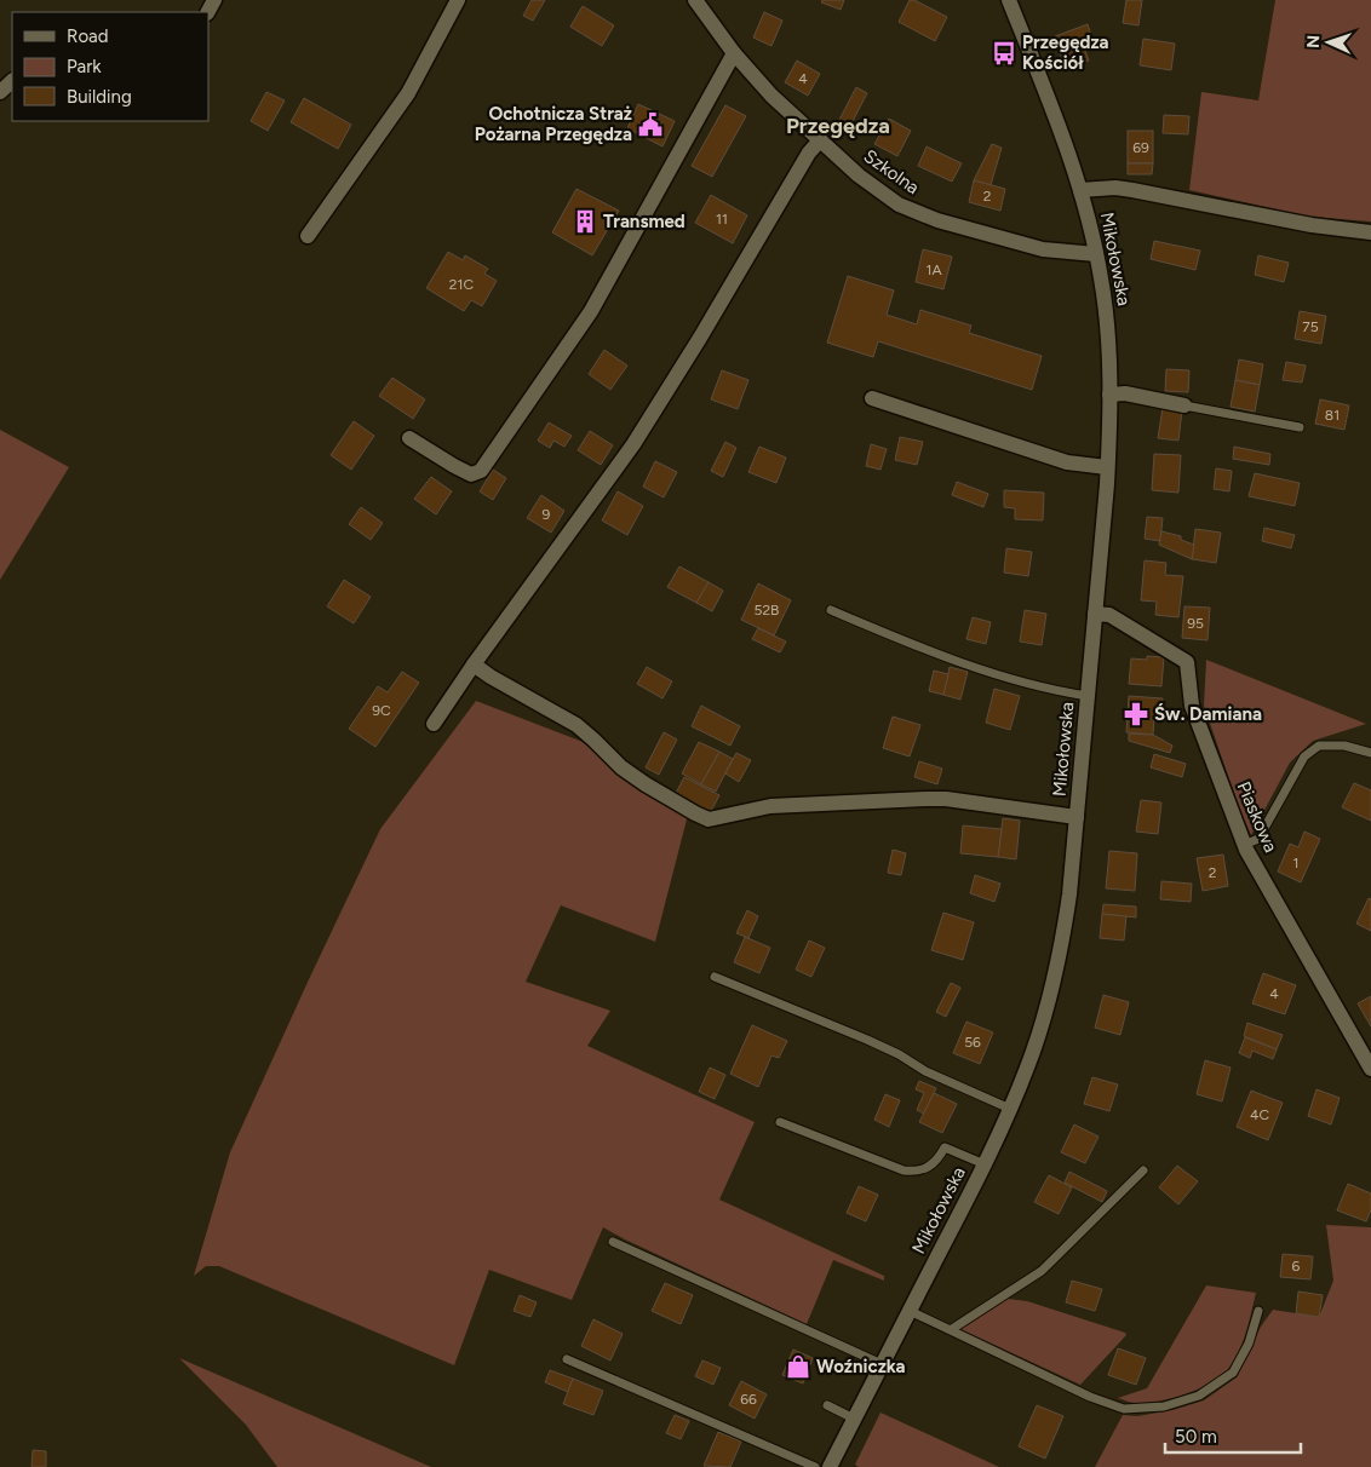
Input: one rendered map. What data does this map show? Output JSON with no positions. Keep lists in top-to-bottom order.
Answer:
{
  "streets": {
    "street": ["Szkolna", "Mikołowska", "Piaskowa"]
  },
  "crossings": [
    ["Szkolna", "Mikołowska"],
    ["Mikołowska", "Piaskowa"]
  ],
  "districts": ["Przegędza"],
  "places": {
    "bus stop": ["Przegędza Kościół"],
    "public building": ["Ochotnicza Straż Pożarna Przegędza"],
    "building": ["Transmed"],
    "pharmacy": ["Św. Damiana"],
    "shop": ["Woźniczka"]
  },
  "house_numbers": [
    "4",
    "69",
    "2",
    "11",
    "1A",
    "21C",
    "75",
    "81",
    "9",
    "52B",
    "95",
    "9C",
    "1",
    "2",
    "4",
    "56",
    "4C",
    "6",
    "66"
  ],
  "legend": ["Road", "Park", "Building"],
  "scale_bar": "50 m",
  "north": "left"
}
